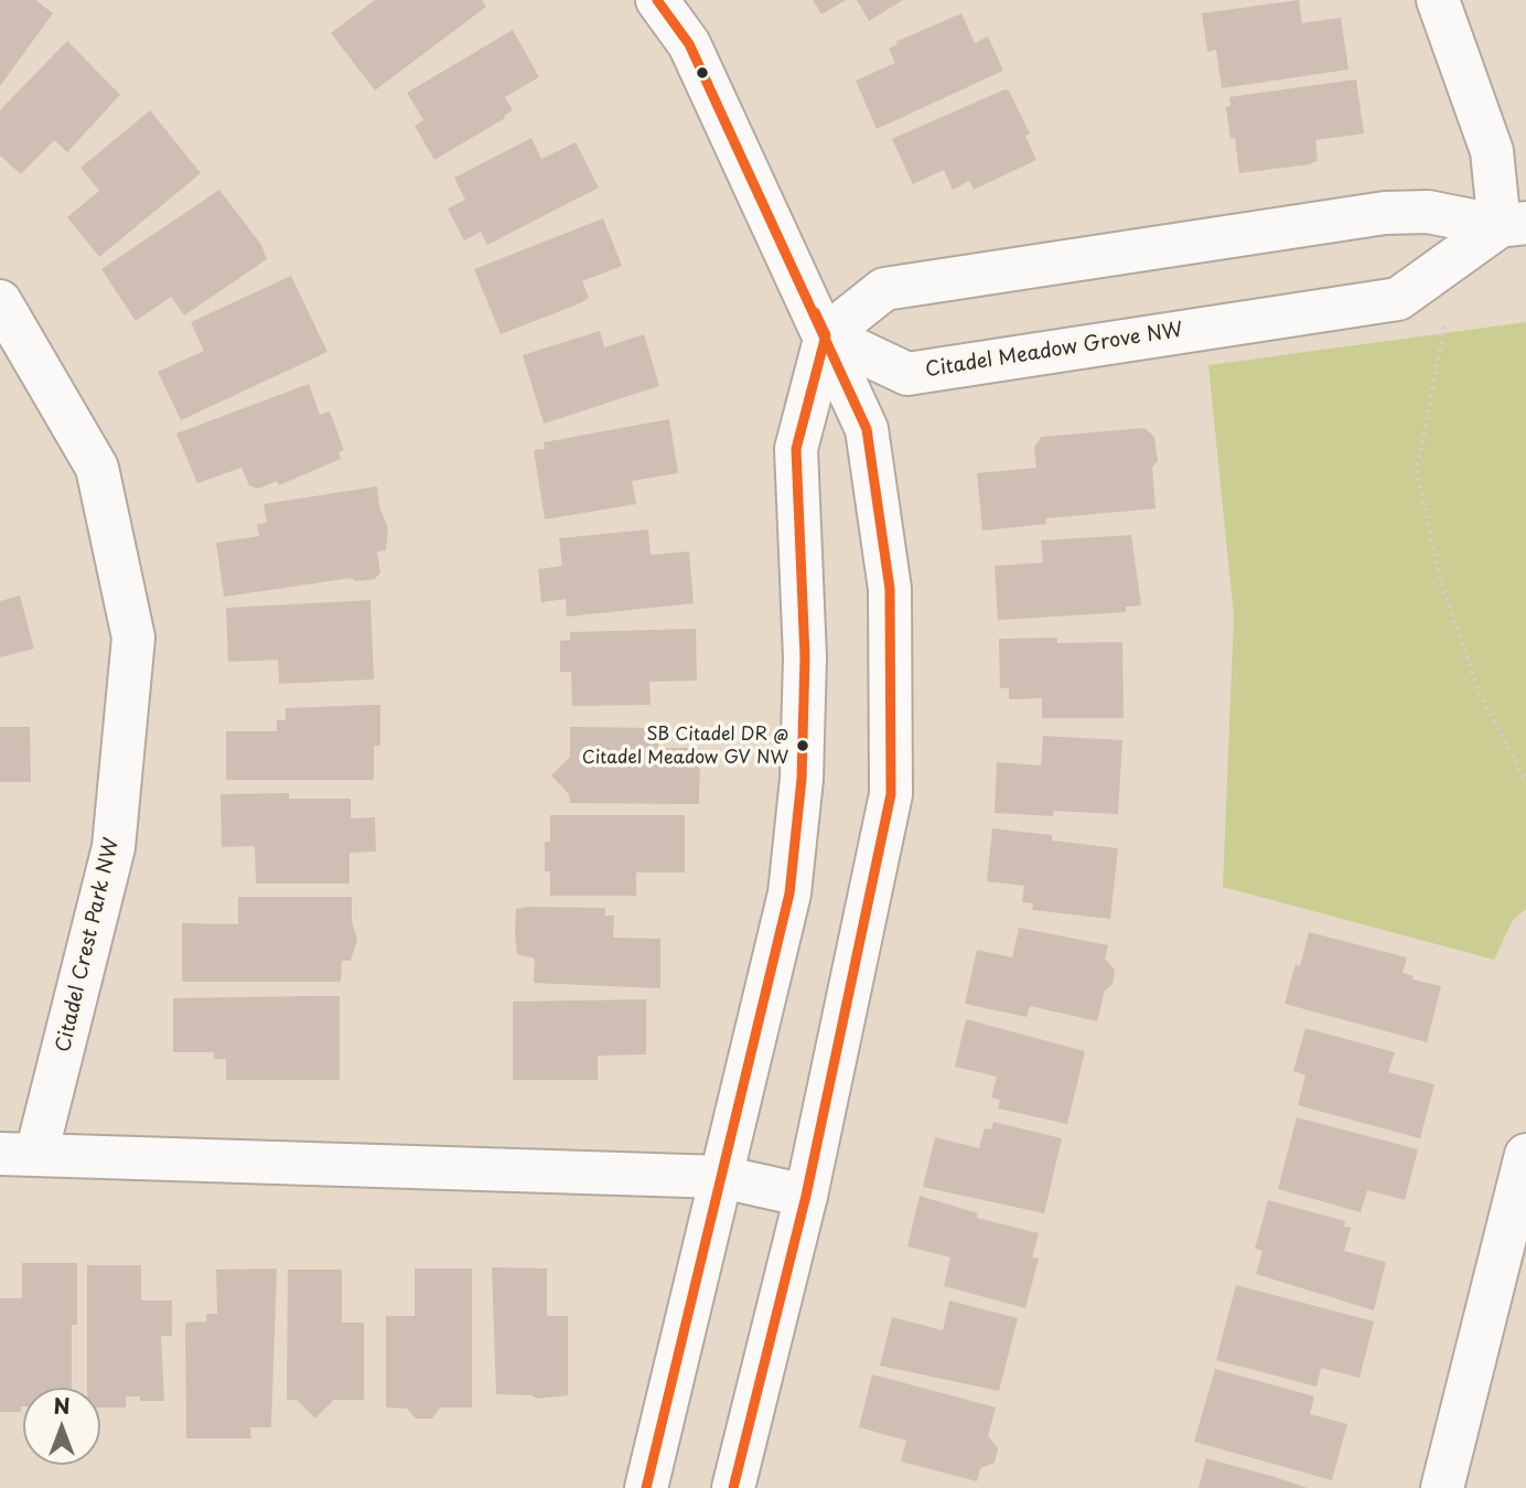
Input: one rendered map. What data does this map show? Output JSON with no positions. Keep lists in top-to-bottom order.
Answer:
{
  "streets": {
    "street": ["Citadel Meadow Grove NW", "Citadel Crest Park NW"]
  },
  "places": ["SB Citadel DR @ Citadel Meadow GV NW"],
  "north": "top"
}
